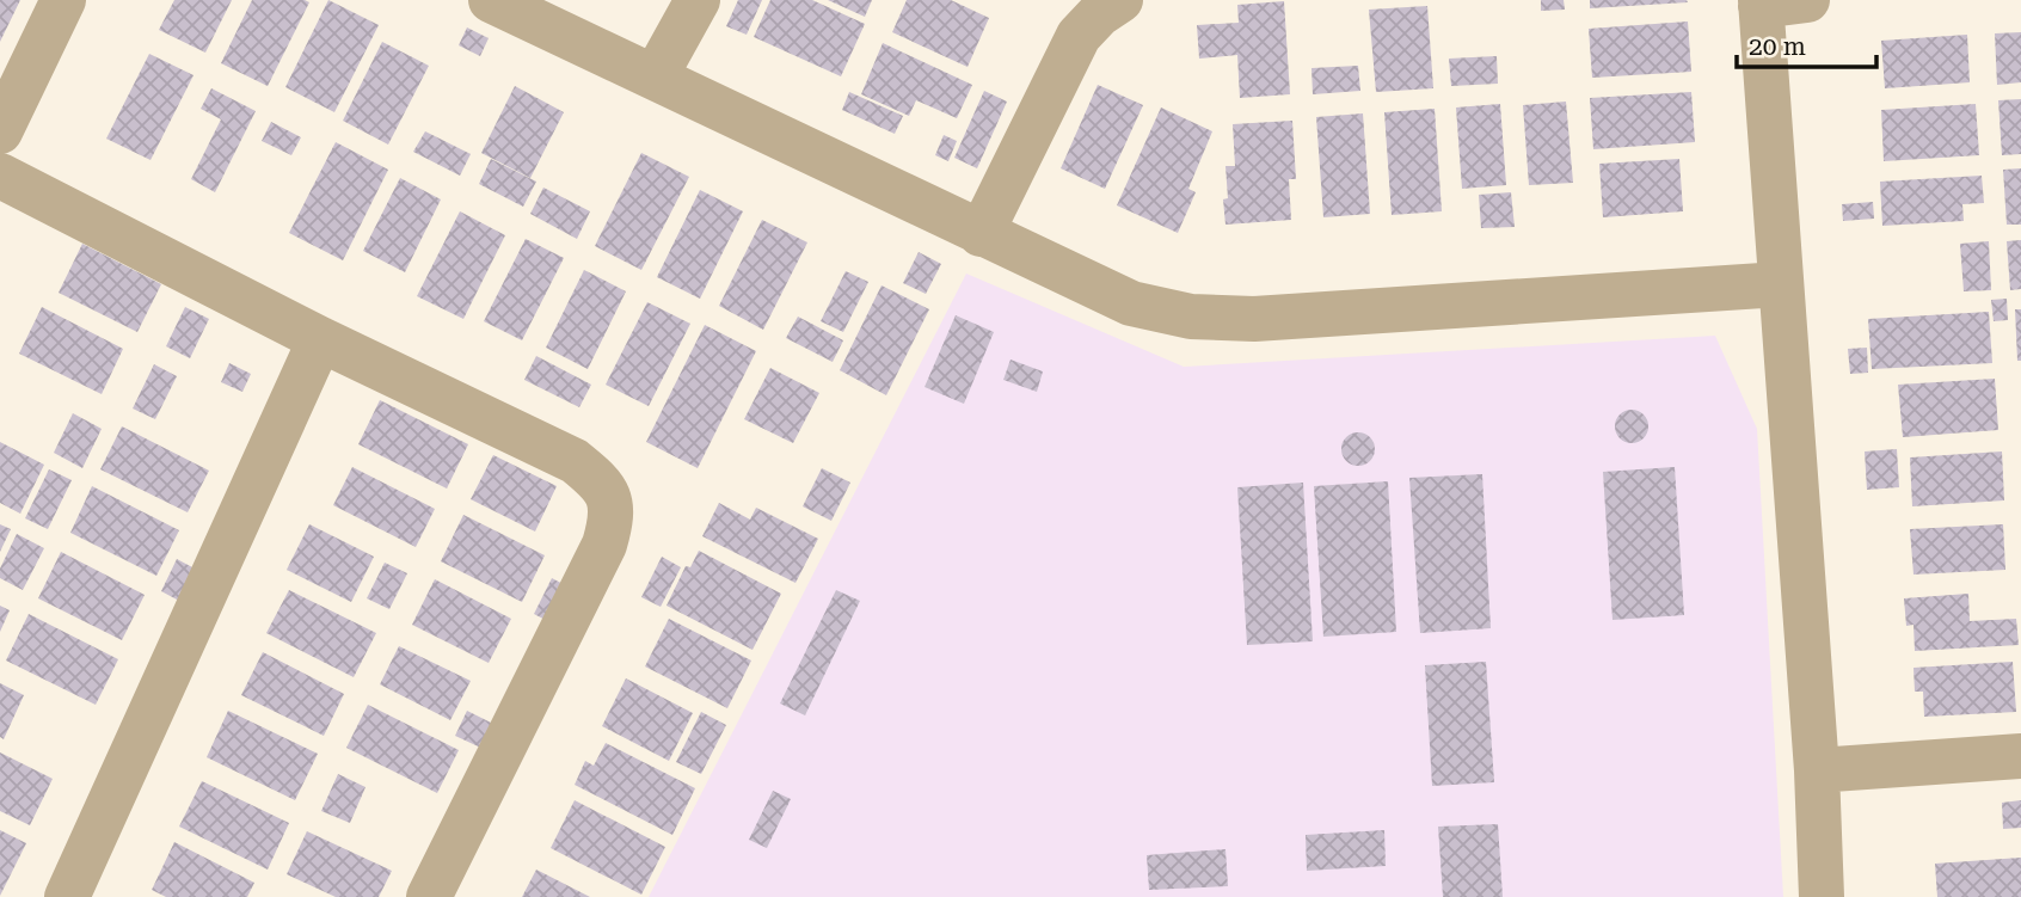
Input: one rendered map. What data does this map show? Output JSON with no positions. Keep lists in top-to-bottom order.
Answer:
{
  "scale_bar": "20 m"
}
